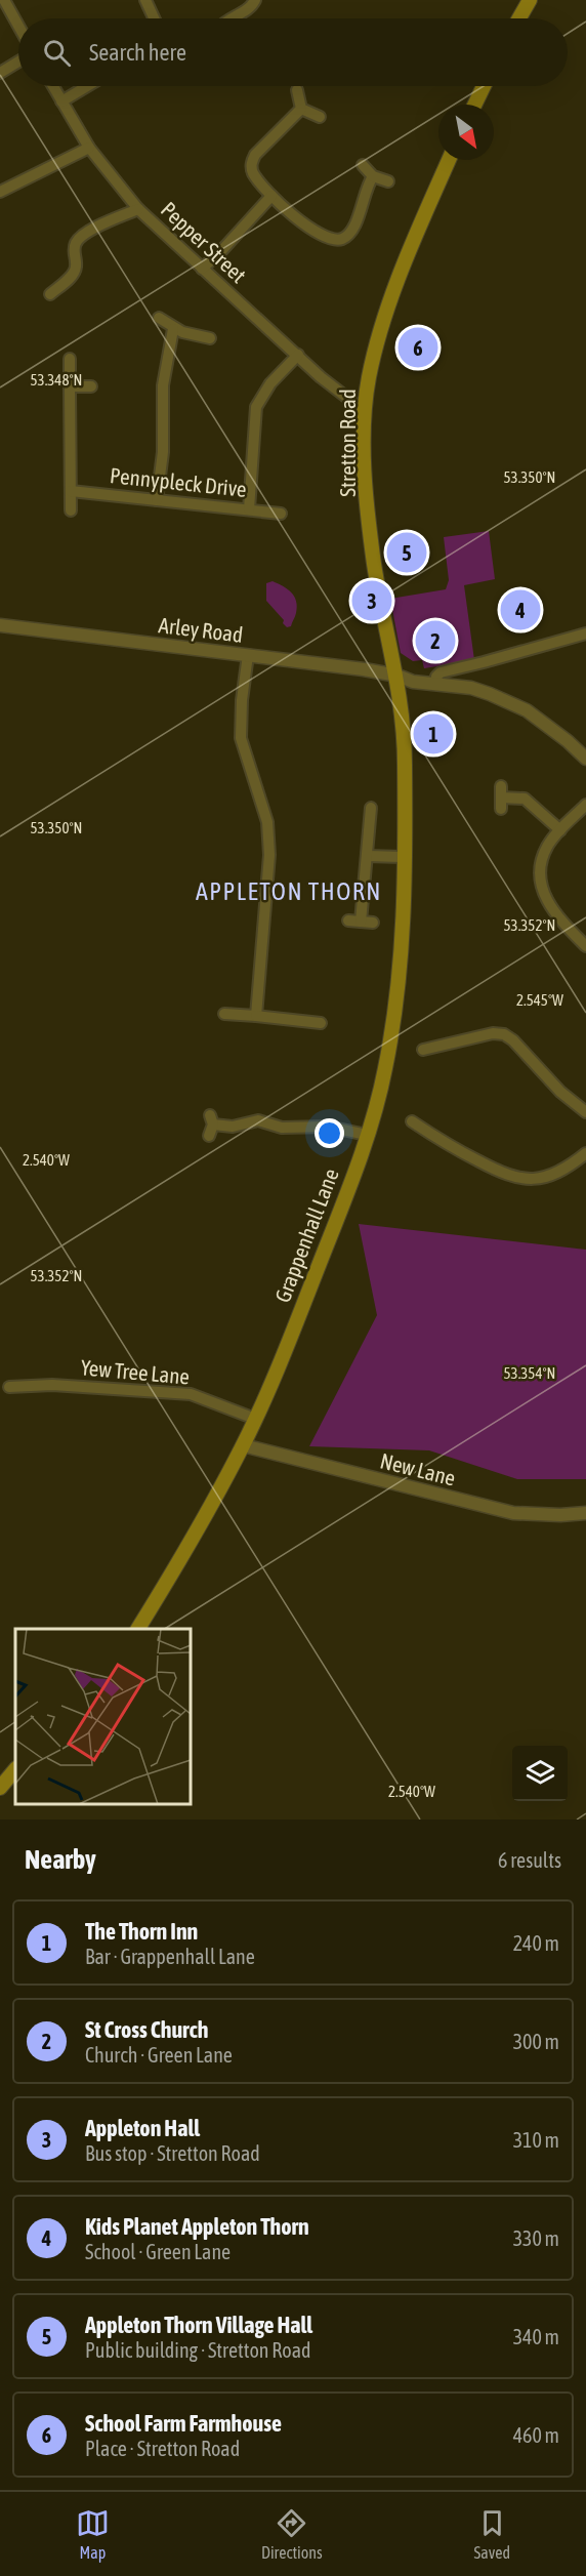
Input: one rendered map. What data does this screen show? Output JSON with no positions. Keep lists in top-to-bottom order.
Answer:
{
  "streets": {
    "main road": ["Stretton Road", "Grappenhall Lane"],
    "street": [
      "Pepper Street",
      "Pennypleck Drive",
      "Arley Road",
      "Yew Tree Lane",
      "New Lane"
    ]
  },
  "crossings": [
    ["Pepper Street", "Stretton Road"],
    ["Stretton Road", "Arley Road"],
    ["Stretton Road", "Grappenhall Lane"],
    ["Arley Road", "Grappenhall Lane"],
    ["Grappenhall Lane", "Yew Tree Lane"],
    ["Grappenhall Lane", "New Lane"]
  ],
  "districts": ["APPLETON THORN"],
  "north": "bottom right",
  "page": {
    "search": "Search here",
    "pins": [
      "6",
      "5",
      "3",
      "4",
      "2",
      "1"
    ],
    "heading": ["Nearby", "6 results"],
    "list": [
      {
        "mark": "1",
        "name": "The Thorn Inn",
        "note": "Bar · Grappenhall Lane",
        "value": "240 m"
      },
      {
        "mark": "2",
        "name": "St Cross Church",
        "note": "Church · Green Lane",
        "value": "300 m"
      },
      {
        "mark": "3",
        "name": "Appleton Hall",
        "note": "Bus stop · Stretton Road",
        "value": "310 m"
      },
      {
        "mark": "4",
        "name": "Kids Planet Appleton Thorn",
        "note": "School · Green Lane",
        "value": "330 m"
      },
      {
        "mark": "5",
        "name": "Appleton Thorn Village Hall",
        "note": "Public building · Stretton Road",
        "value": "340 m"
      },
      {
        "mark": "6",
        "name": "School Farm Farmhouse",
        "note": "Place · Stretton Road",
        "value": "460 m"
      }
    ],
    "nav": ["Map", "Directions", "Saved"]
  },
  "coordinates": [
    "53.348°N",
    "53.350°N",
    "53.352°N",
    "2.545°W",
    "2.540°W",
    "53.354°N"
  ]
}
